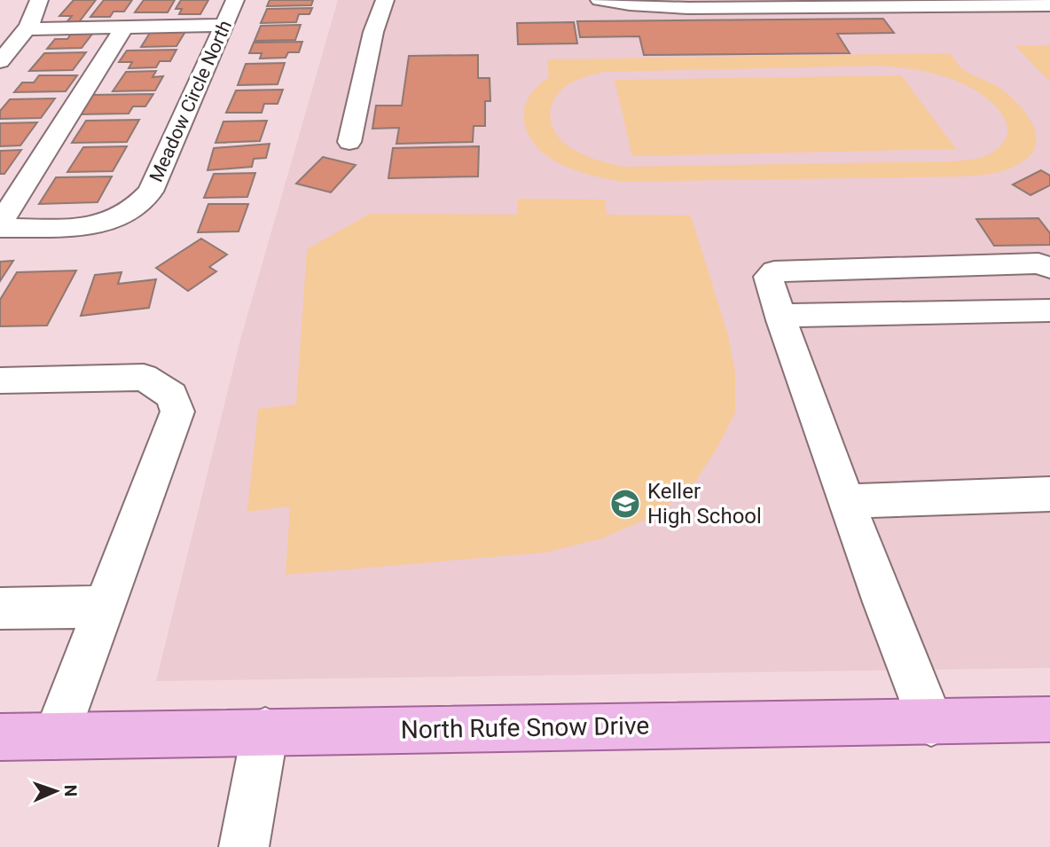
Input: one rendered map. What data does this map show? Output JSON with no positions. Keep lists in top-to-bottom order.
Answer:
{
  "streets": {
    "main road": ["North Rufe Snow Drive"],
    "street": ["Meadow Circle North"]
  },
  "places": {
    "school or university": ["Keller High School"]
  },
  "north": "right"
}
